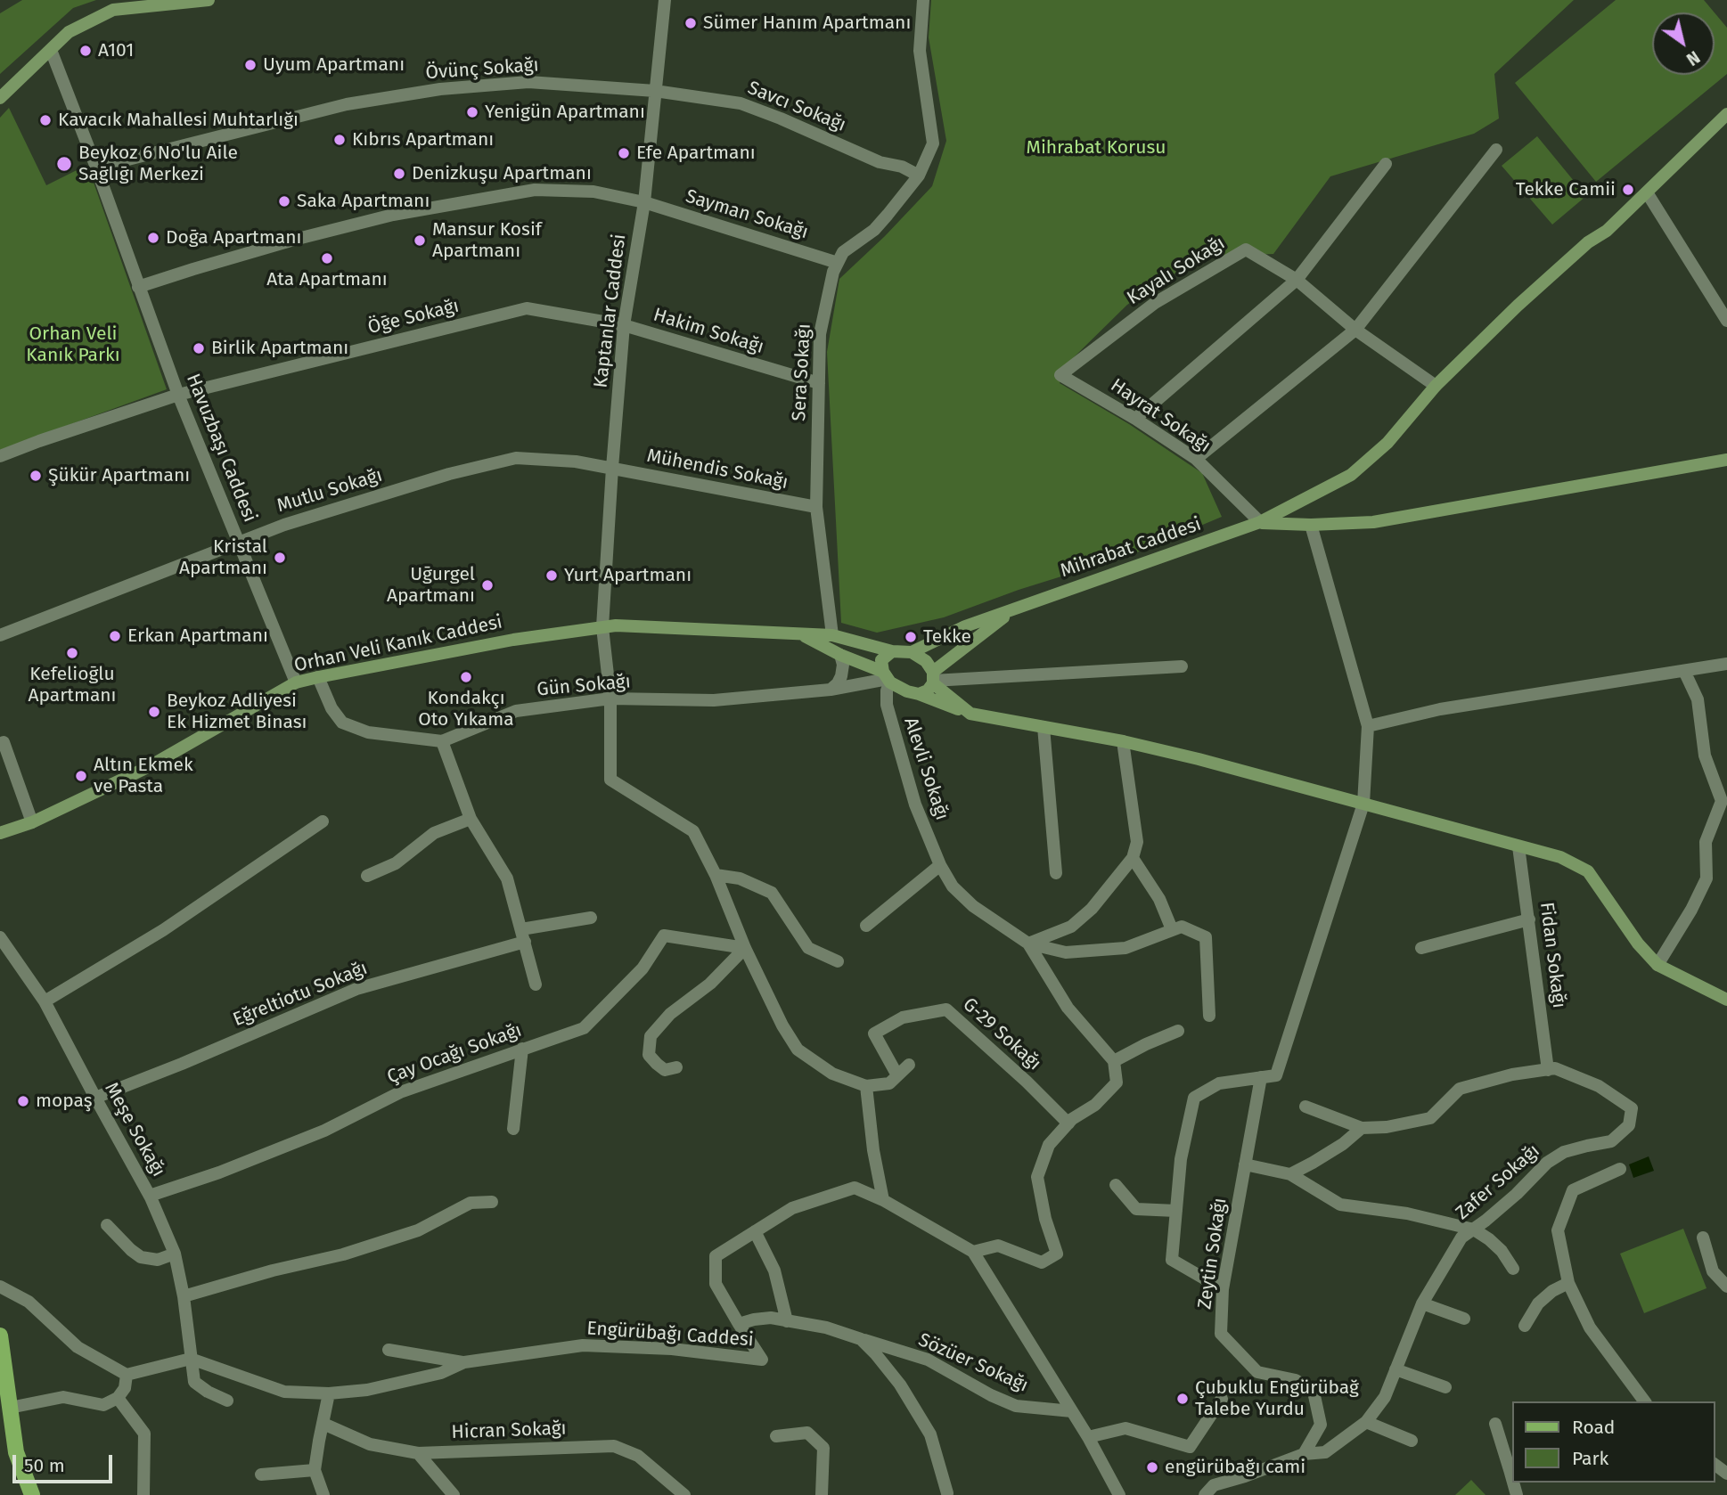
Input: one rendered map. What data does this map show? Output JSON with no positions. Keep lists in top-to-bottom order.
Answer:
{
  "streets": {
    "street": [
      "Övünç Sokağı",
      "Savcı Sokağı",
      "Sayman Sokağı",
      "Kayalı Sokağı",
      "Kaptanlar Caddesi",
      "Öḡe Sokağı",
      "Hakim Sokağı",
      "Sera Sokağı",
      "Hayrat Sokağı",
      "Havuzbaşı Caddesi",
      "Mühendis Sokağı",
      "Mutlu Sokağı",
      "Mihrabat Caddesi",
      "Orhan Veli Kanık Caddesi",
      "Gün Sokağı",
      "Alevli Sokağı",
      "Fidan Sokağı",
      "Eğreltiotu Sokağı",
      "G-29 Sokağı",
      "Çay Ocağı Sokağı",
      "Meşe Sokağı",
      "Zafer Sokağı",
      "Zeytin Sokağı",
      "Engürübağı Caddesi",
      "Sözüer Sokağı",
      "Hicran Sokağı"
    ]
  },
  "crossings": [
    ["Övünç Sokağı", "Savcı Sokağı"],
    ["Övünç Sokağı", "Kaptanlar Caddesi"],
    ["Övünç Sokağı", "Havuzbaşı Caddesi"],
    ["Savcı Sokağı", "Kaptanlar Caddesi"],
    ["Savcı Sokağı", "Sera Sokağı"],
    ["Sayman Sokağı", "Kaptanlar Caddesi"],
    ["Sayman Sokağı", "Sera Sokağı"],
    ["Sayman Sokağı", "Havuzbaşı Caddesi"],
    ["Kayalı Sokağı", "Hayrat Sokağı"],
    ["Kaptanlar Caddesi", "Öḡe Sokağı"],
    ["Kaptanlar Caddesi", "Hakim Sokağı"],
    ["Kaptanlar Caddesi", "Mühendis Sokağı"],
    ["Kaptanlar Caddesi", "Mutlu Sokağı"],
    ["Kaptanlar Caddesi", "Orhan Veli Kanık Caddesi"],
    ["Kaptanlar Caddesi", "Gün Sokağı"],
    ["Öḡe Sokağı", "Hakim Sokağı"],
    ["Öḡe Sokağı", "Havuzbaşı Caddesi"],
    ["Hakim Sokağı", "Sera Sokağı"],
    ["Sera Sokağı", "Mühendis Sokağı"],
    ["Sera Sokağı", "Orhan Veli Kanık Caddesi"],
    ["Hayrat Sokağı", "Mihrabat Caddesi"],
    ["Havuzbaşı Caddesi", "Mutlu Sokağı"],
    ["Havuzbaşı Caddesi", "Orhan Veli Kanık Caddesi"],
    ["Mühendis Sokağı", "Mutlu Sokağı"],
    ["Mihrabat Caddesi", "Orhan Veli Kanık Caddesi"],
    ["Mihrabat Caddesi", "Gün Sokağı"],
    ["Mihrabat Caddesi", "Alevli Sokağı"],
    ["Orhan Veli Kanık Caddesi", "Gün Sokağı"],
    ["Orhan Veli Kanık Caddesi", "Alevli Sokağı"],
    ["Gün Sokağı", "Alevli Sokağı"],
    ["Fidan Sokağı", "Zafer Sokağı"],
    ["Eğreltiotu Sokağı", "Meşe Sokağı"],
    ["Çay Ocağı Sokağı", "Meşe Sokağı"],
    ["Meşe Sokağı", "Engürübağı Caddesi"],
    ["Zafer Sokağı", "Zeytin Sokağı"],
    ["Engürübağı Caddesi", "Sözüer Sokağı"]
  ],
  "parks": ["Mihrabat Korusu", "Orhan Veli Kanık Parkı"],
  "places": [
    "Sümer Hanım Apartmanı",
    "A101",
    "Uyum Apartmanı",
    "Yenigün Apartmanı",
    "Kavacık Mahallesi Muhtarlığı",
    "Kıbrıs Apartmanı",
    "Efe Apartmanı",
    "Beykoz 6 No'lu Aile Saḡlıḡı Merkezi",
    "Denizkuşu Apartmanı",
    "Tekke Camii",
    "Saka Apartmanı",
    "Doḡa Apartmanı",
    "Mansur Kosif Apartmanı",
    "Ata Apartmanı",
    "Birlik Apartmanı",
    "Şükür Apartmanı",
    "Kristal Apartmanı",
    "Yurt Apartmanı",
    "Uḡurgel Apartmanı",
    "Erkan Apartmanı",
    "Tekke",
    "Kefelioḡlu Apartmanı",
    "Kondakçı Oto Yıkama",
    "Beykoz Adliyesi Ek Hizmet Binası",
    "Altın Ekmek ve Pasta",
    "mopaş",
    "Çubuklu Engürübağ Talebe Yurdu",
    "engürübağı cami"
  ],
  "legend": ["Road", "Park"],
  "scale_bar": "50 m",
  "north": "bottom right"
}
